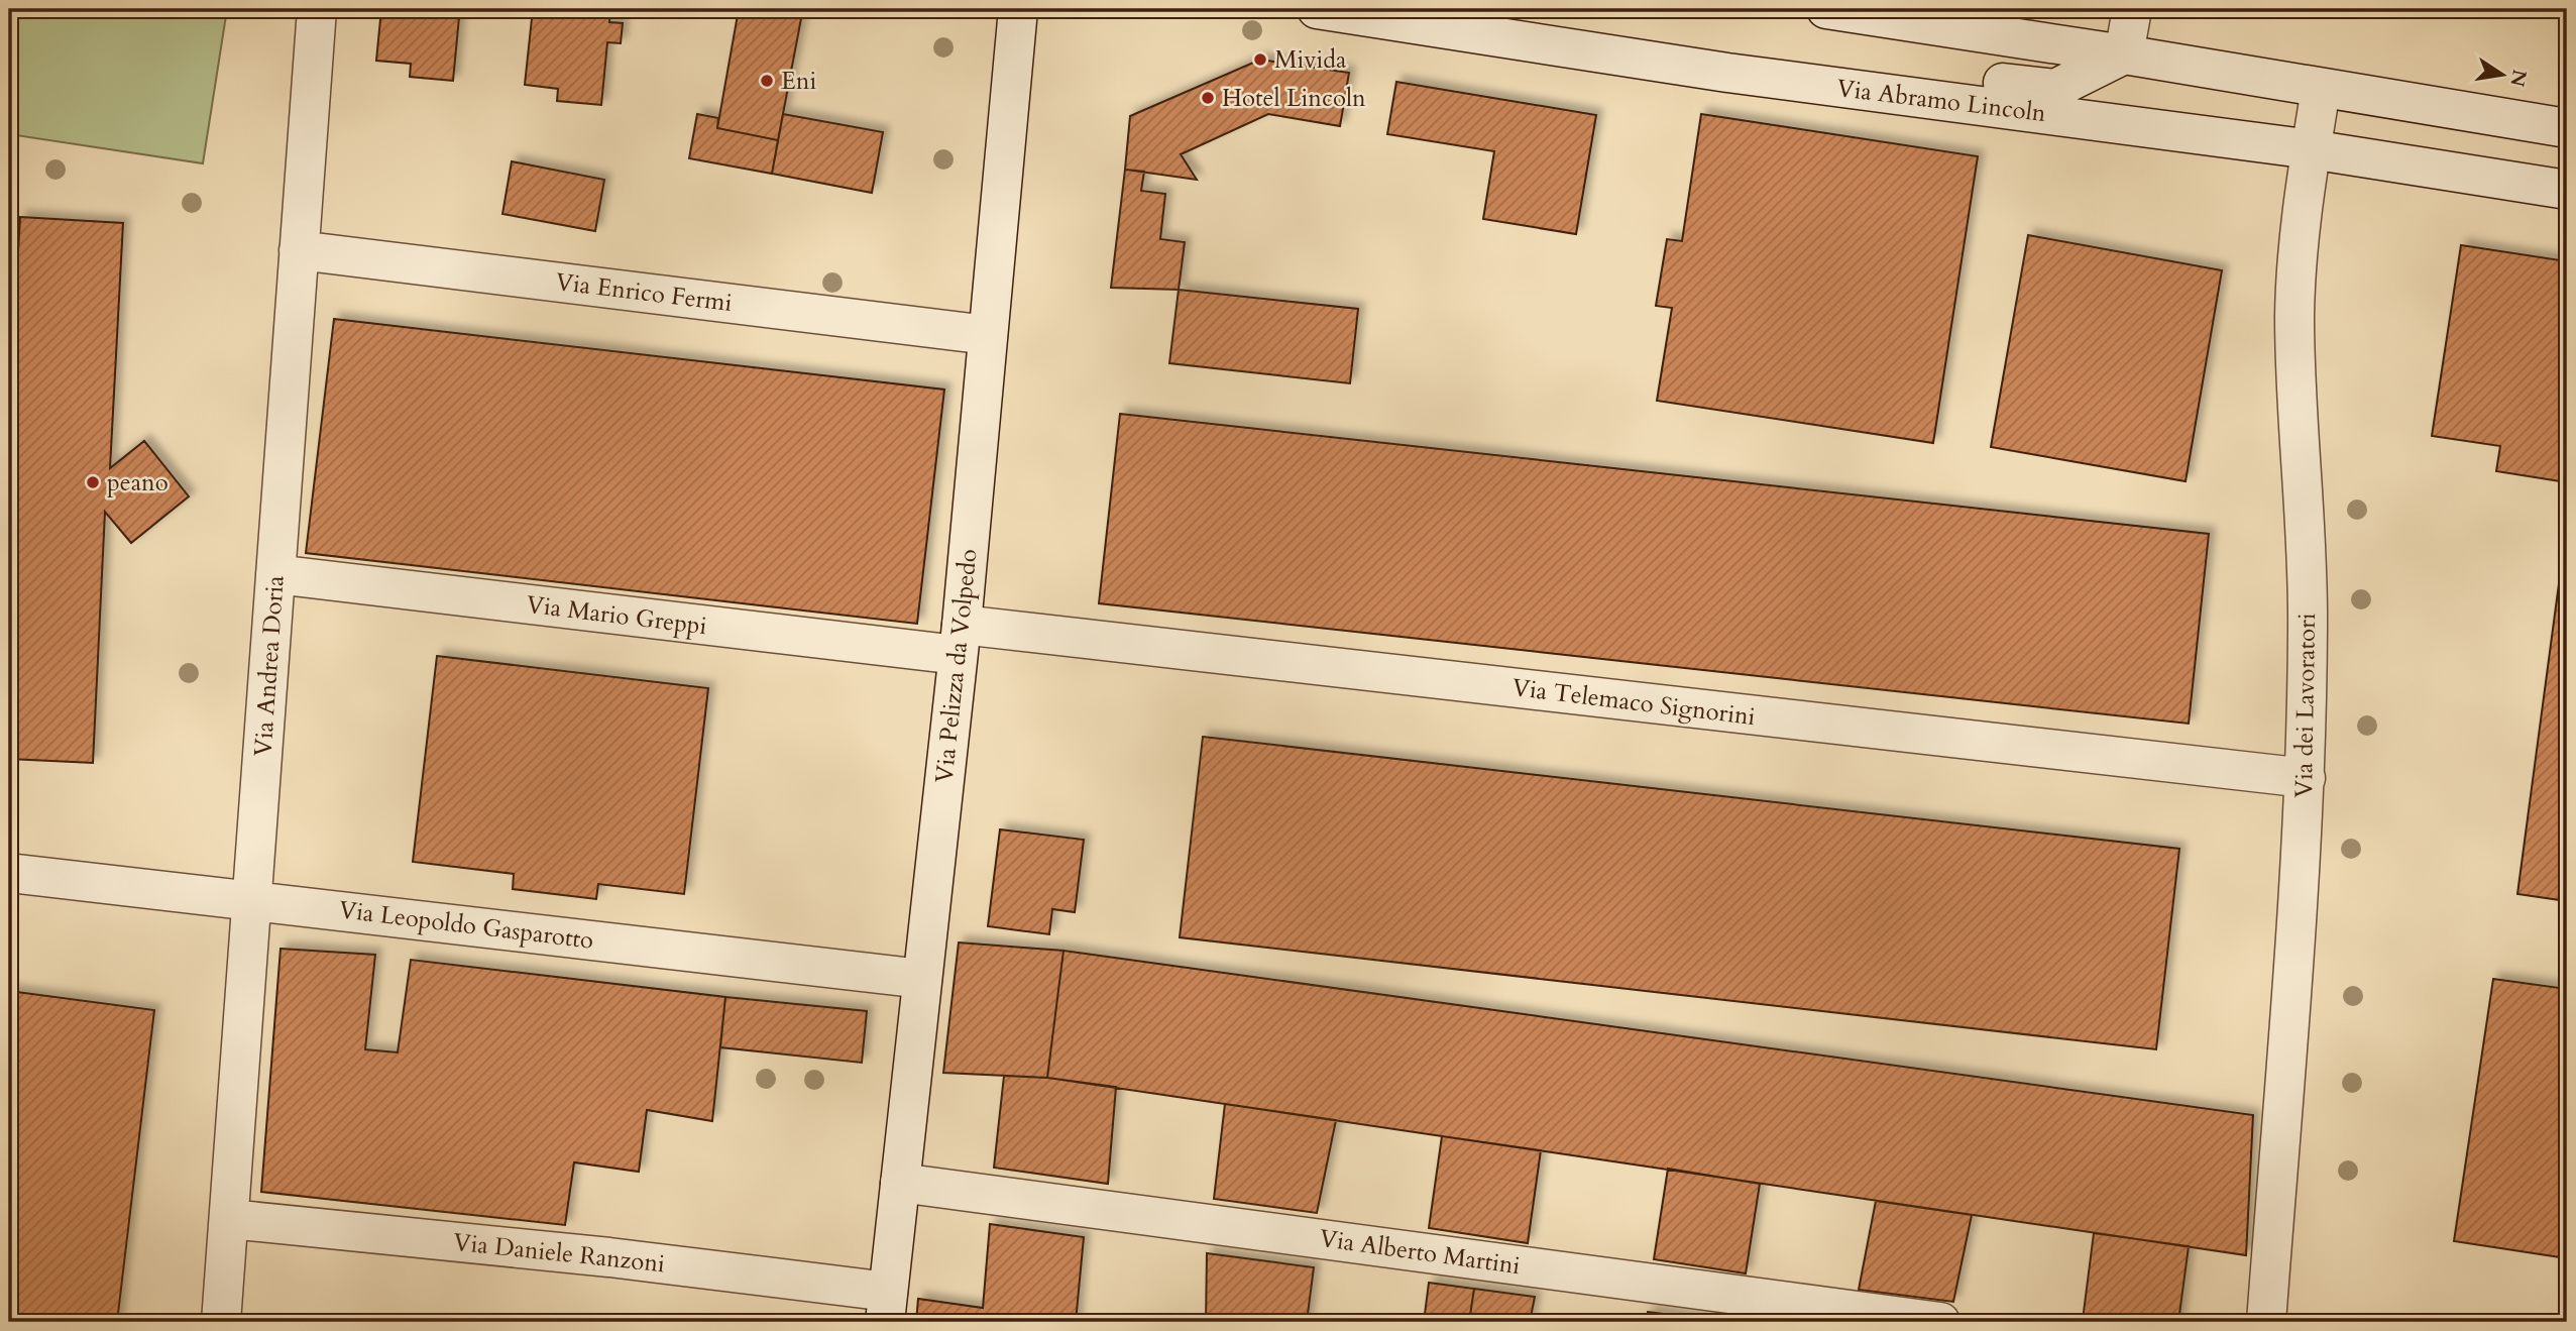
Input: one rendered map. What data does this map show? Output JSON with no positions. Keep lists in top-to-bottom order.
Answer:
{
  "streets": {
    "street": [
      "Via Abramo Lincoln",
      "Via Enrico Fermi",
      "Via Mario Greppi",
      "Via Andrea Doria",
      "Via Pelizza da Volpedo",
      "Via Telemaco Signorini",
      "Via dei Lavoratori",
      "Via Leopoldo Gasparotto",
      "Via Alberto Martini",
      "Via Daniele Ranzoni"
    ]
  },
  "crossings": [
    ["Via Abramo Lincoln", "Via dei Lavoratori"],
    ["Via Enrico Fermi", "Via Andrea Doria"],
    ["Via Enrico Fermi", "Via Pelizza da Volpedo"],
    ["Via Mario Greppi", "Via Andrea Doria"],
    ["Via Mario Greppi", "Via Pelizza da Volpedo"],
    ["Via Mario Greppi", "Via Telemaco Signorini"],
    ["Via Andrea Doria", "Via Leopoldo Gasparotto"],
    ["Via Andrea Doria", "Via Daniele Ranzoni"],
    ["Via Pelizza da Volpedo", "Via Telemaco Signorini"],
    ["Via Pelizza da Volpedo", "Via Leopoldo Gasparotto"],
    ["Via Pelizza da Volpedo", "Via Alberto Martini"],
    ["Via Pelizza da Volpedo", "Via Daniele Ranzoni"],
    ["Via Telemaco Signorini", "Via dei Lavoratori"]
  ],
  "places": [
    "Mivida",
    "Eni",
    "Hotel Lincoln",
    "peano"
  ],
  "north": "right"
}
